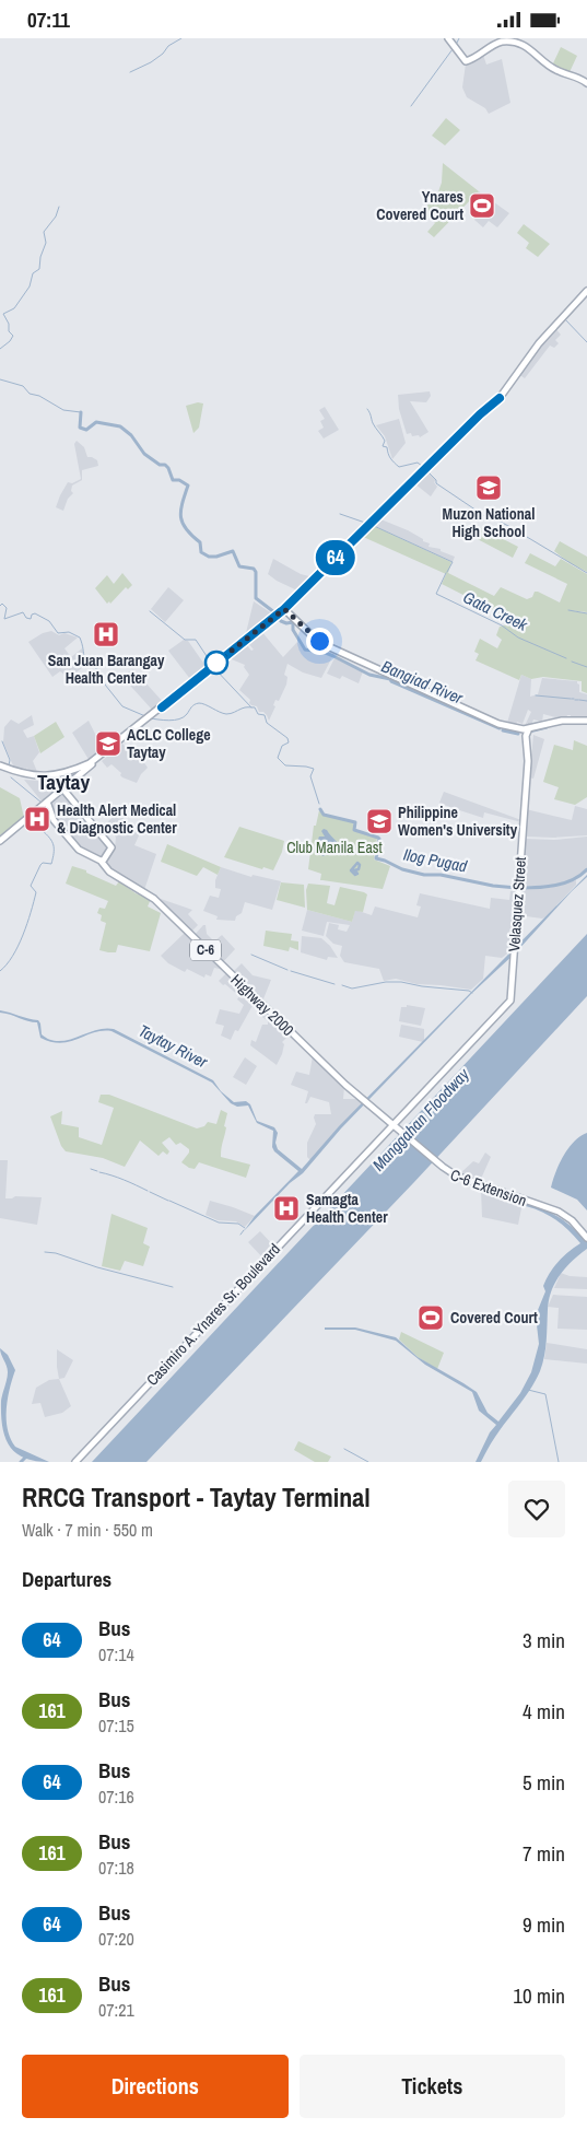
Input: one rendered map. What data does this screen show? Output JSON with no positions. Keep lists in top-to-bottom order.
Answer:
{
  "streets": {
    "main road": [
      "Velasquez Street",
      "C-6",
      "Highway 2000",
      "C-6 Extension",
      "Casimiro A. Ynares Sr. Boulevard"
    ]
  },
  "crossings": [
    ["Velasquez Street", "Casimiro A. Ynares Sr. Boulevard"],
    ["C-6", "Highway 2000"],
    ["Highway 2000", "C-6 Extension"],
    ["Highway 2000", "Casimiro A. Ynares Sr. Boulevard"],
    ["C-6 Extension", "Casimiro A. Ynares Sr. Boulevard"]
  ],
  "districts": ["Taytay"],
  "water": [
    "Gata Creek",
    "Bangiad River",
    "Ilog Pugad",
    "Taytay River",
    "Manggahan Floodway"
  ],
  "parks": ["Club Manila East"],
  "places": {
    "sports": ["Ynares Covered Court", "Covered Court"],
    "school or university": ["Muzon National High School", "ACLC College Taytay", "Philippine Women's University"],
    "hospital": ["San Juan Barangay Health Center", "Health Alert Medical & Diagnostic Center", "Samagta Health Center"]
  },
  "lines": ["bus line 64"],
  "page": {
    "status": "07:11",
    "on_map": "64",
    "heading": [
      ["RRCG Transport - Taytay Terminal", "Walk · 7 min · 550 m"],
      "Departures"
    ],
    "list": [
      {
        "mark": "64",
        "name": "Bus",
        "note": "07:14",
        "value": "3 min"
      },
      {
        "mark": "161",
        "name": "Bus",
        "note": "07:15",
        "value": "4 min"
      },
      {
        "mark": "64",
        "name": "Bus",
        "note": "07:16",
        "value": "5 min"
      },
      {
        "mark": "161",
        "name": "Bus",
        "note": "07:18",
        "value": "7 min"
      },
      {
        "mark": "64",
        "name": "Bus",
        "note": "07:20",
        "value": "9 min"
      },
      {
        "mark": "161",
        "name": "Bus",
        "note": "07:21",
        "value": "10 min"
      }
    ],
    "buttons": ["Directions", "Tickets"]
  }
}
